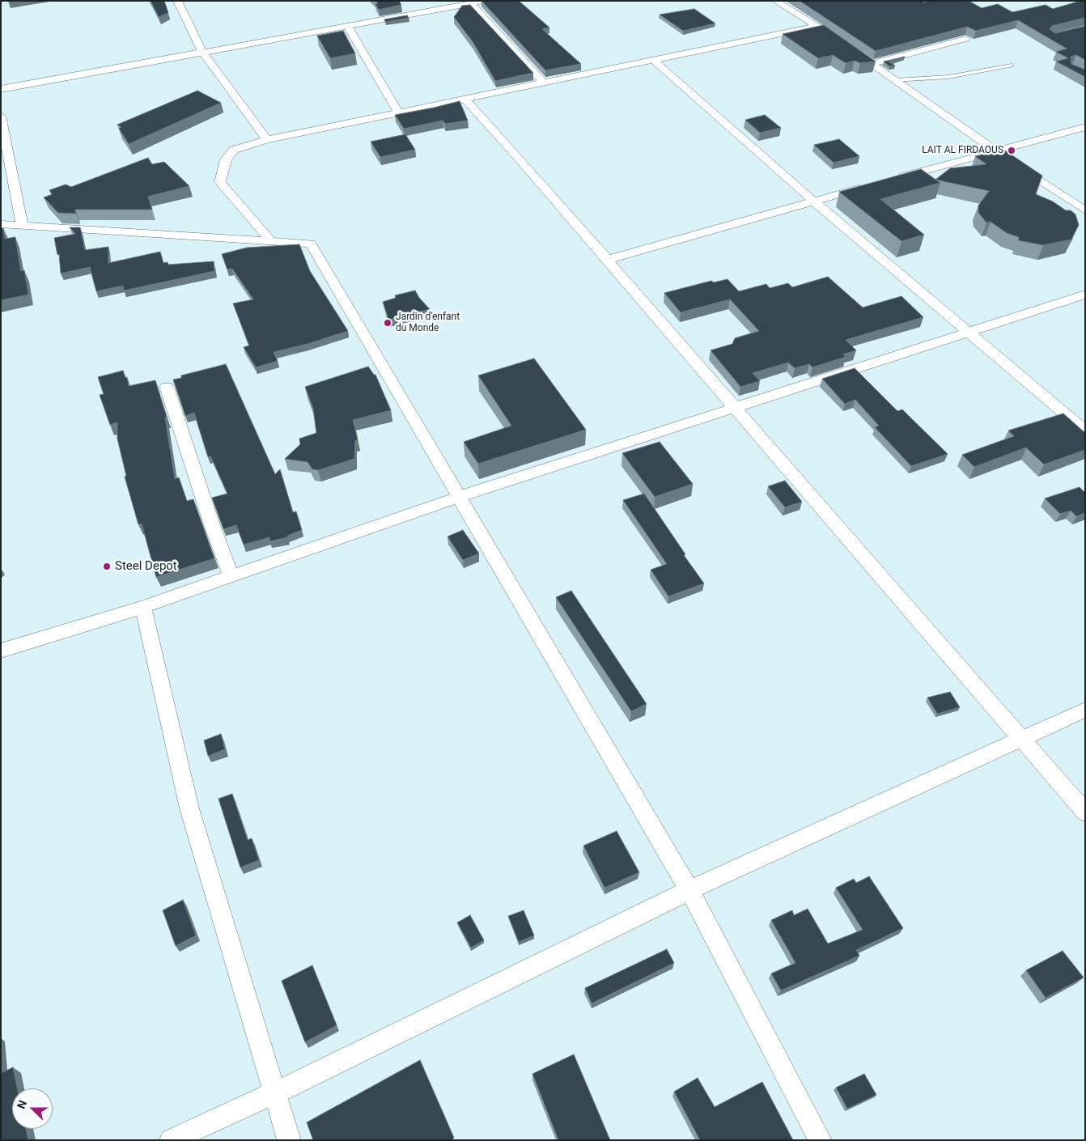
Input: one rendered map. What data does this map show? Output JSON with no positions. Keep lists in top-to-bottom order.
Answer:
{
  "places": ["LAIT AL FIRDAOUS", "Jardin d'enfant du Monde", "Steel Depot"],
  "north": "left"
}
